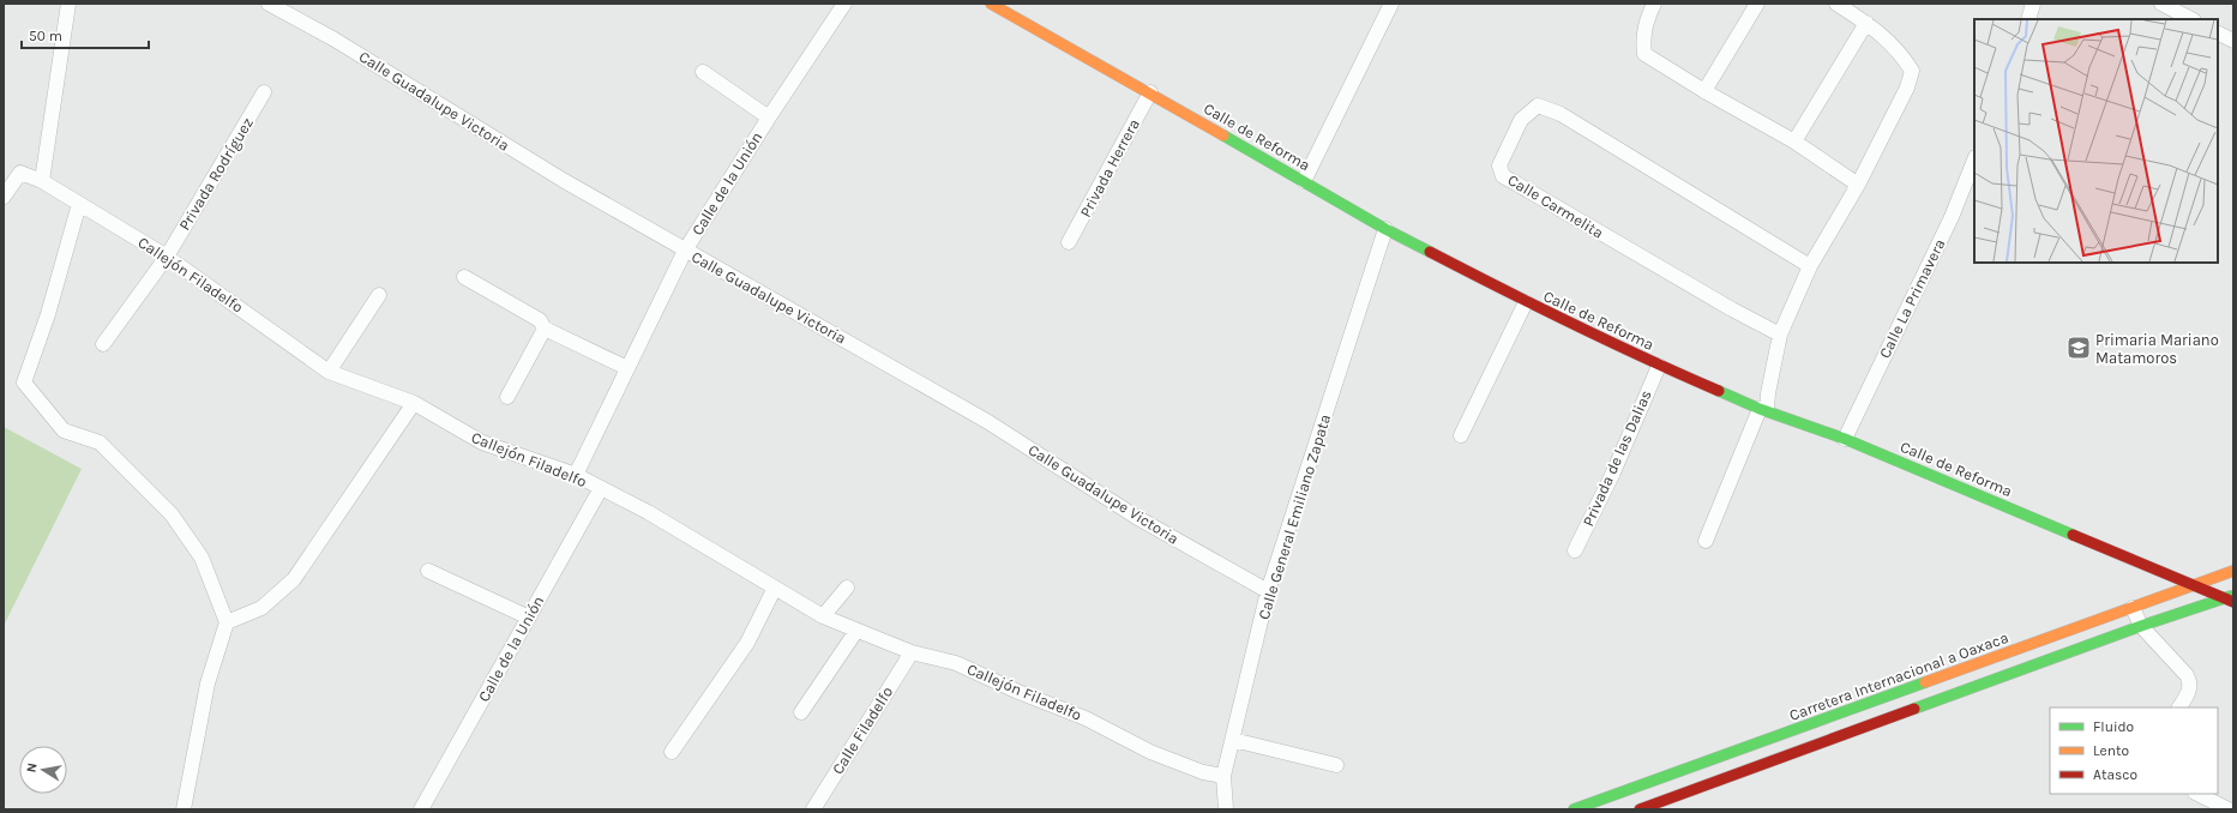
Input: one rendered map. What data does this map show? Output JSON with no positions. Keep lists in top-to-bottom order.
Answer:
{
  "streets": {
    "main road": ["Calle de Reforma", "Carretera Internacional a Oaxaca"],
    "street": [
      "Calle Guadalupe Victoria",
      "Privada Herrera",
      "Privada Rodríguez",
      "Calle de la Unión",
      "Calle Carmelita",
      "Callejón Filadelfo",
      "Calle La Primavera",
      "Privada de las Dalias",
      "Calle General Emiliano Zapata",
      "Calle Filadelfo"
    ]
  },
  "crossings": [
    ["Calle Guadalupe Victoria", "Calle de la Unión"],
    ["Calle Guadalupe Victoria", "Calle General Emiliano Zapata"],
    ["Calle de Reforma", "Privada Herrera"],
    ["Calle de Reforma", "Calle La Primavera"],
    ["Calle de Reforma", "Privada de las Dalias"],
    ["Calle de Reforma", "Calle General Emiliano Zapata"],
    ["Calle de Reforma", "Carretera Internacional a Oaxaca"],
    ["Privada Rodríguez", "Callejón Filadelfo"],
    ["Calle de la Unión", "Callejón Filadelfo"],
    ["Callejón Filadelfo", "Calle General Emiliano Zapata"],
    ["Callejón Filadelfo", "Calle Filadelfo"]
  ],
  "places": {
    "school or university": ["Primaria Mariano Matamoros"]
  },
  "legend": ["Fluido", "Lento", "Atasco"],
  "scale_bar": "50 m",
  "north": "left"
}
